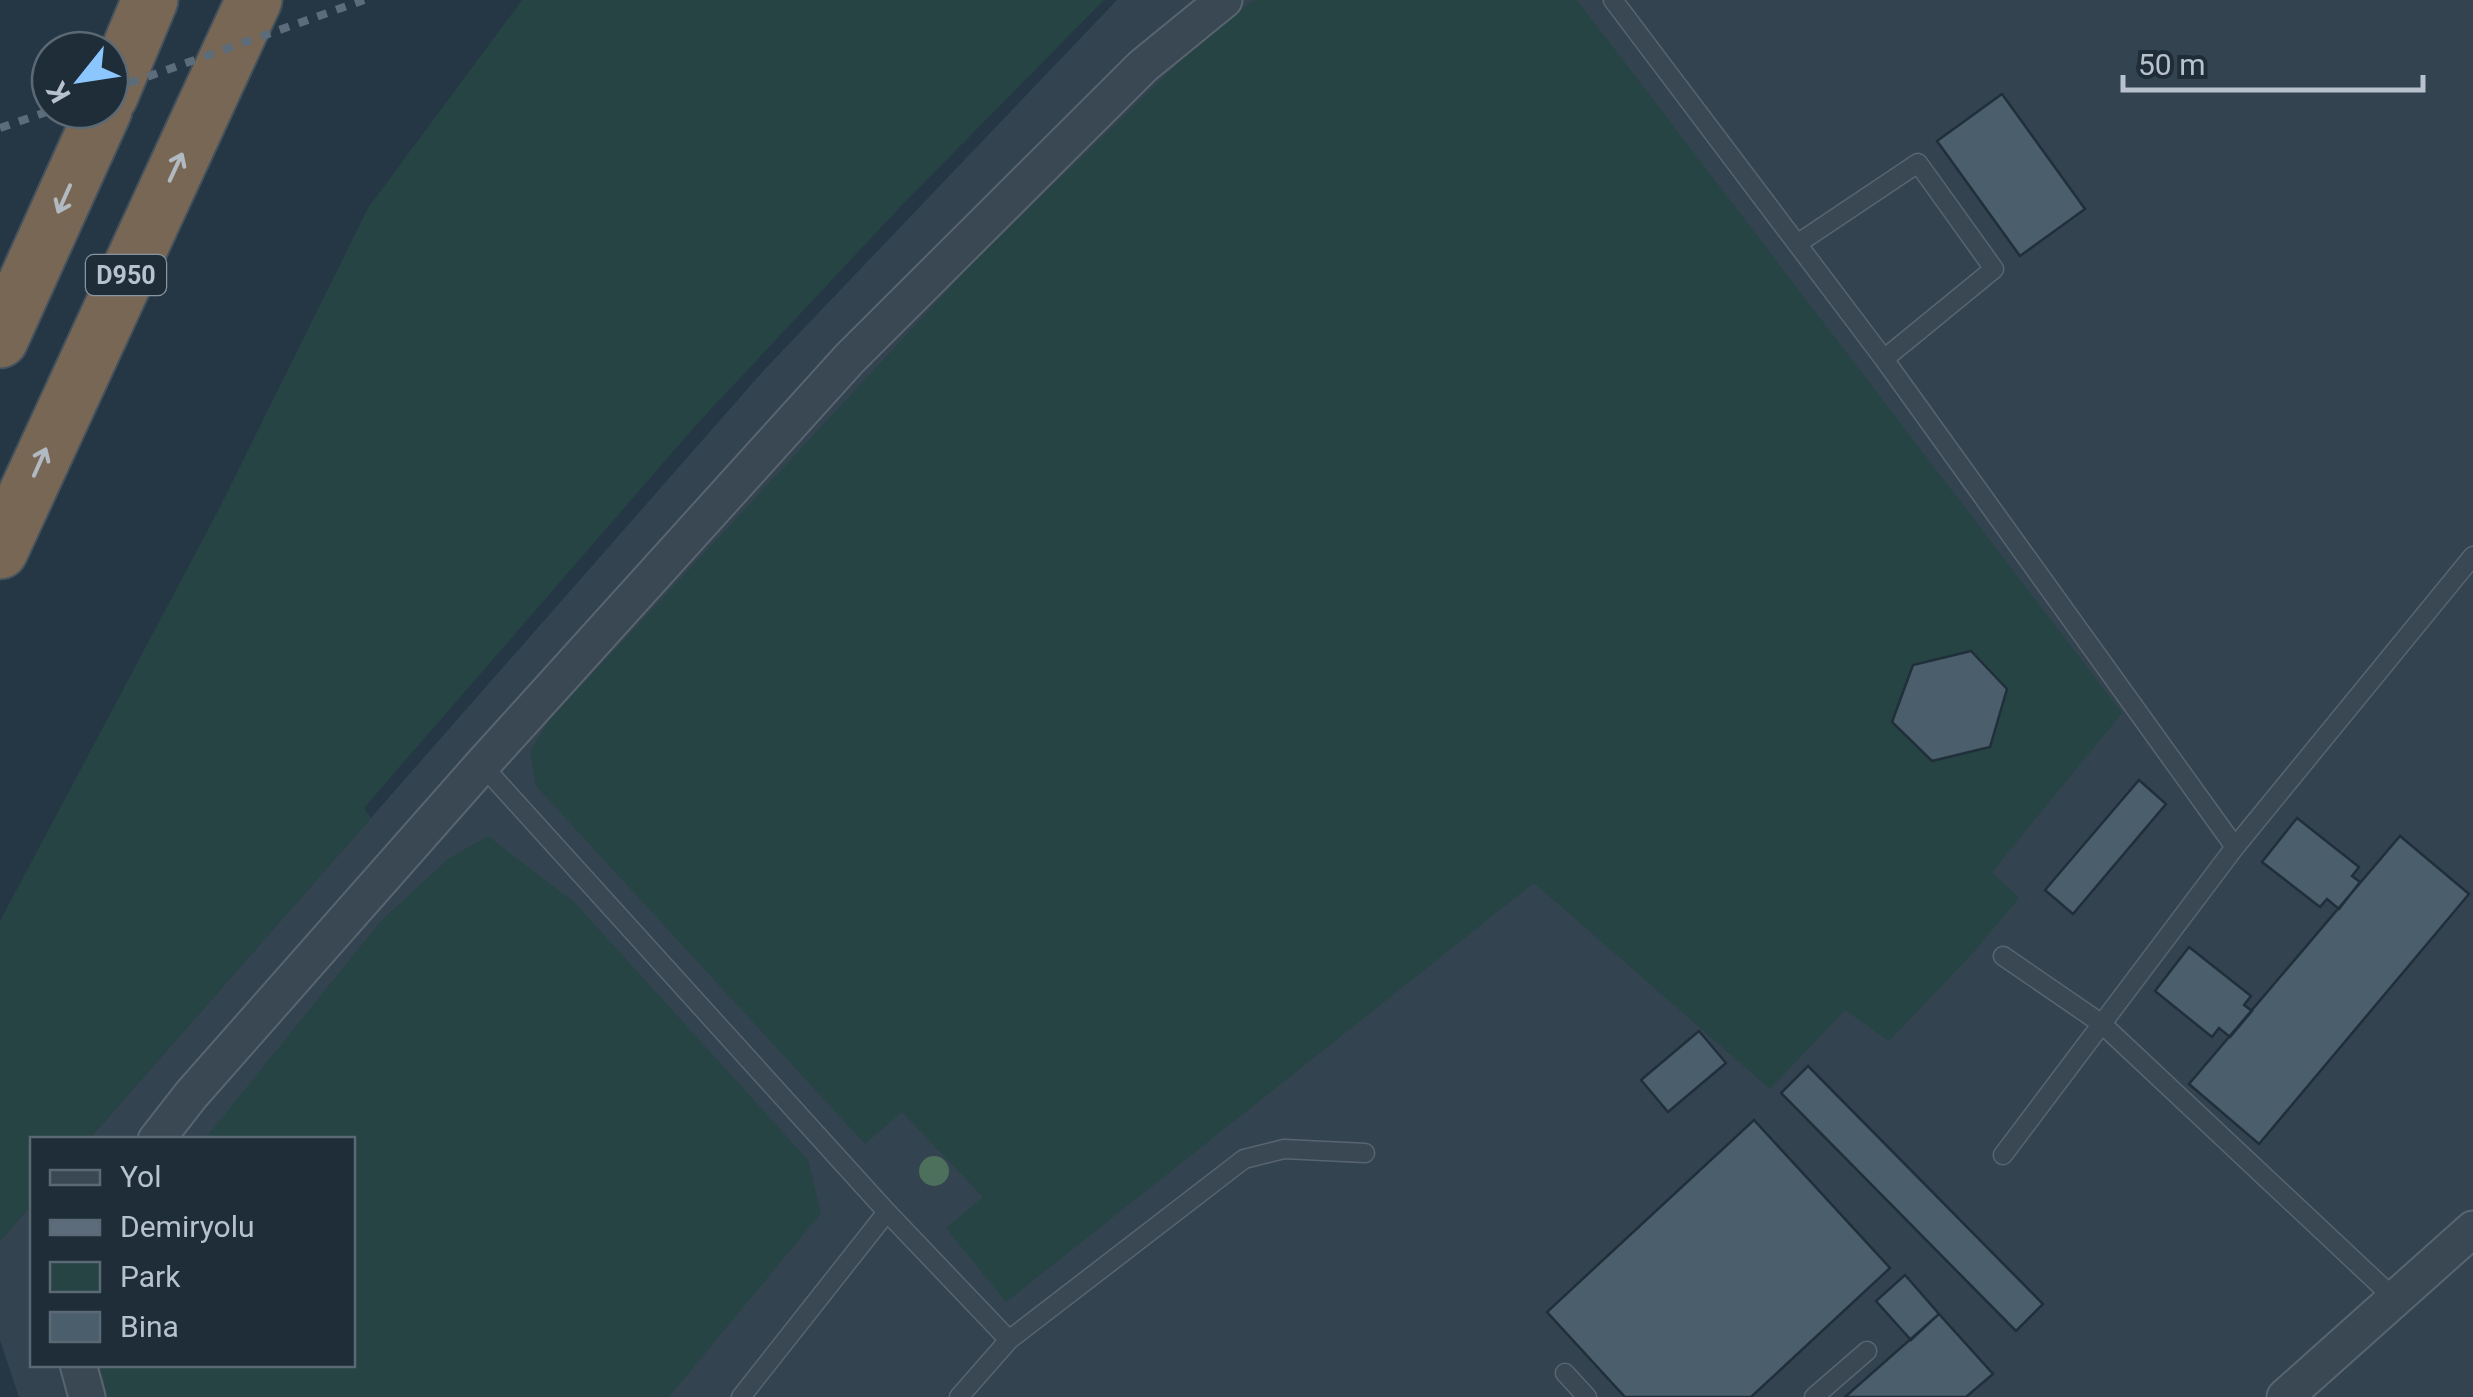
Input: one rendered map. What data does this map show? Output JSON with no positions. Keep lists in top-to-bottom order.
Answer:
{
  "streets": {
    "highway": ["D950"]
  },
  "legend": [
    "Yol",
    "Demiryolu",
    "Park",
    "Bina"
  ],
  "scale_bar": "50 m",
  "north": "bottom left"
}
